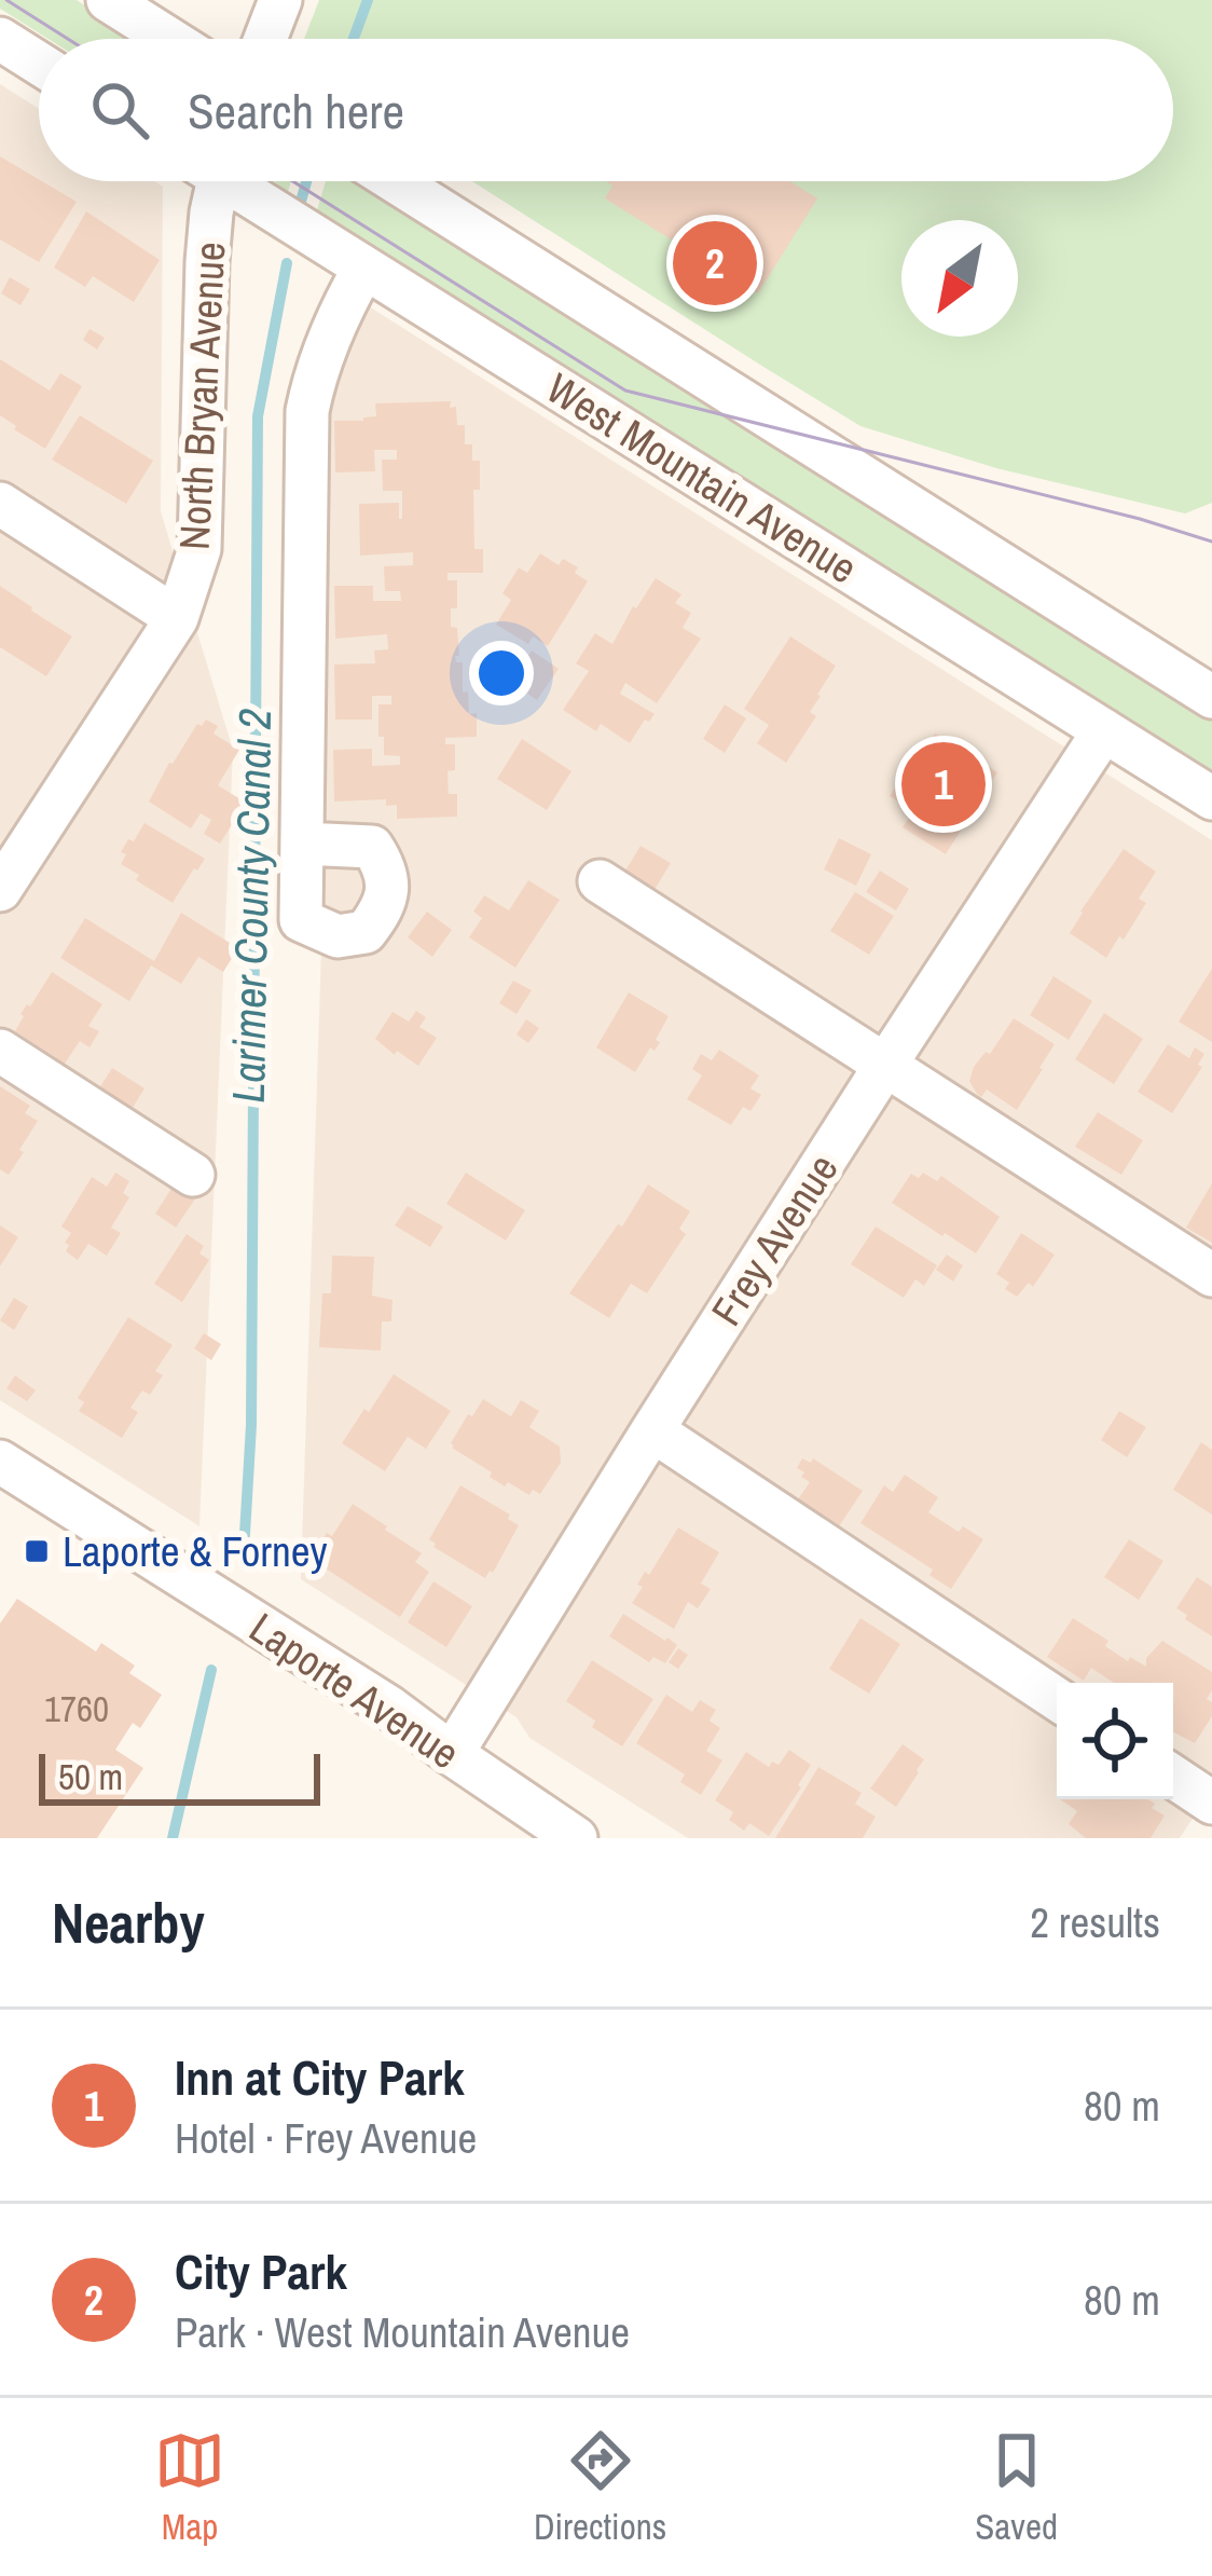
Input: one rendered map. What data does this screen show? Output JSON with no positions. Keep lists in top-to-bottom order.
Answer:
{
  "streets": {
    "street": [
      "North Bryan Avenue",
      "West Mountain Avenue",
      "Frey Avenue",
      "Laporte Avenue"
    ]
  },
  "crossings": [
    ["West Mountain Avenue", "Frey Avenue"],
    ["Frey Avenue", "Laporte Avenue"]
  ],
  "water": ["Larimer County Canal 2"],
  "places": {
    "transit": ["Laporte & Forney"]
  },
  "house_numbers": ["1760"],
  "scale_bar": "50 m",
  "north": "bottom left",
  "page": {
    "search": "Search here",
    "pins": ["2", "1"],
    "scale": "50 m",
    "heading": ["Nearby", "2 results"],
    "list": [
      {
        "mark": "1",
        "name": "Inn at City Park",
        "note": "Hotel · Frey Avenue",
        "value": "80 m"
      },
      {
        "mark": "2",
        "name": "City Park",
        "note": "Park · West Mountain Avenue",
        "value": "80 m"
      }
    ],
    "nav": ["Map", "Directions", "Saved"]
  }
}
